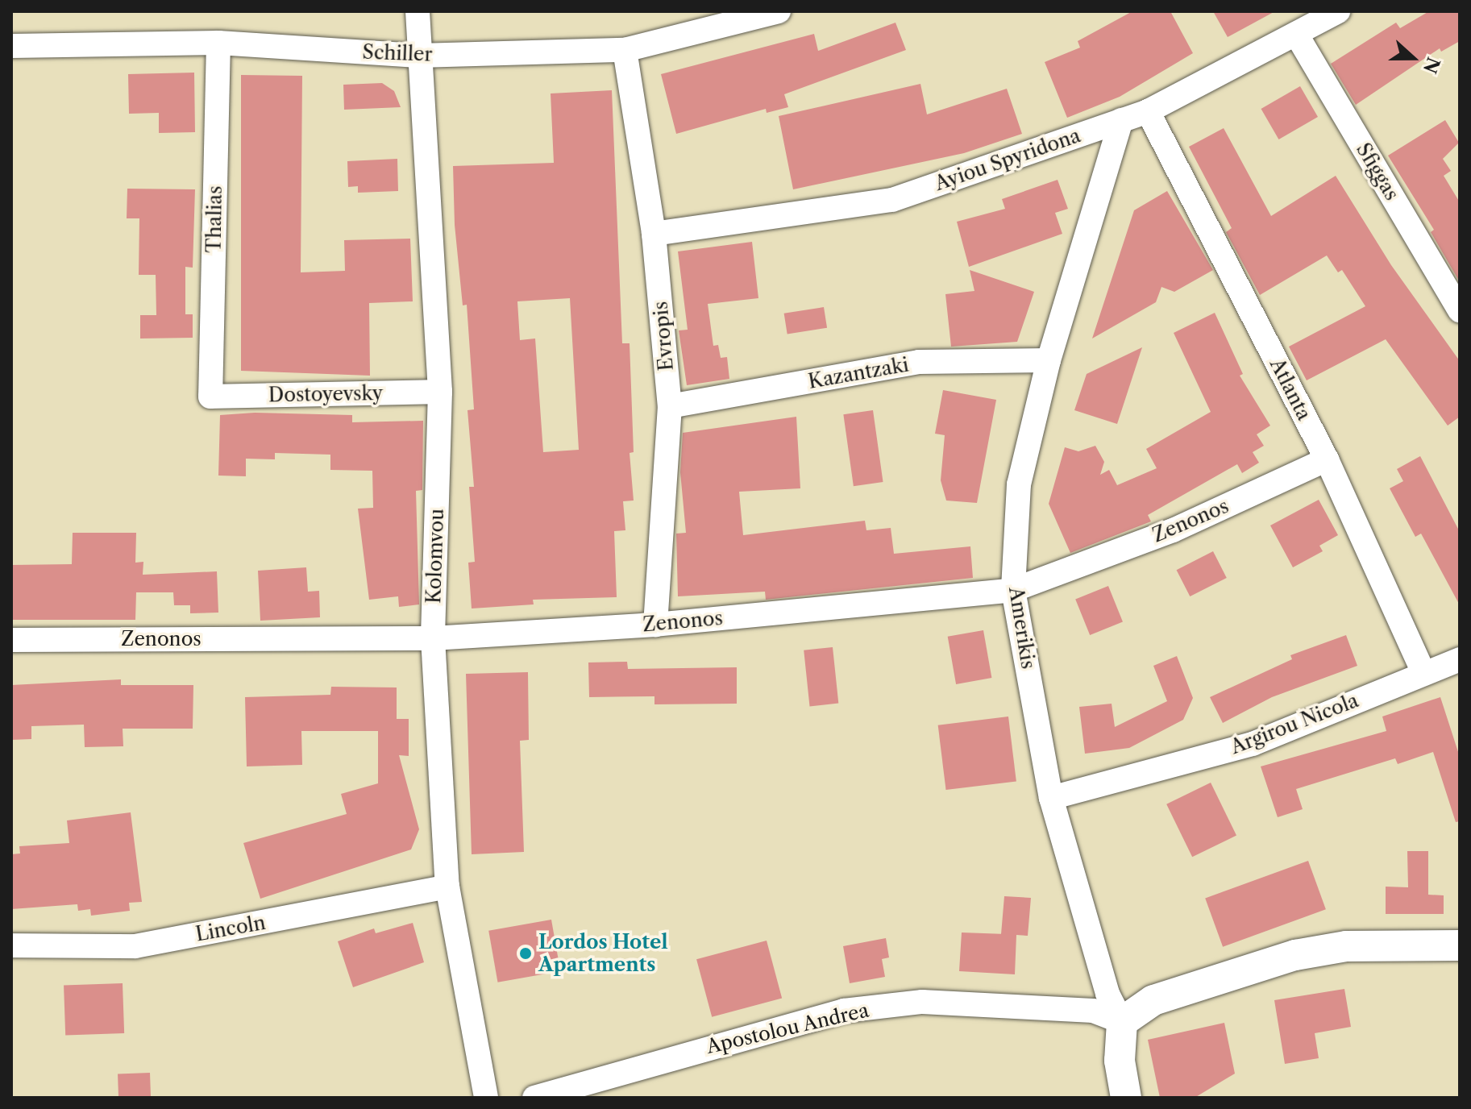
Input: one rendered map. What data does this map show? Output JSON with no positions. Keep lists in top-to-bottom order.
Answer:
{
  "streets": {
    "street": [
      "Schiller",
      "Ayiou Spyridona",
      "Sfiggas",
      "Thalias",
      "Evropis",
      "Kazantzaki",
      "Atlanta",
      "Dostoyevsky",
      "Zenonos",
      "Kolomvou",
      "Amerikis",
      "Argirou Nicola",
      "Lincoln",
      "Apostolou Andrea"
    ]
  },
  "crossings": [
    ["Schiller", "Thalias"],
    ["Schiller", "Evropis"],
    ["Schiller", "Kolomvou"],
    ["Ayiou Spyridona", "Sfiggas"],
    ["Ayiou Spyridona", "Evropis"],
    ["Ayiou Spyridona", "Atlanta"],
    ["Ayiou Spyridona", "Amerikis"],
    ["Thalias", "Dostoyevsky"],
    ["Evropis", "Kazantzaki"],
    ["Evropis", "Zenonos"],
    ["Kazantzaki", "Amerikis"],
    ["Atlanta", "Zenonos"],
    ["Atlanta", "Argirou Nicola"],
    ["Dostoyevsky", "Kolomvou"],
    ["Zenonos", "Kolomvou"],
    ["Zenonos", "Amerikis"],
    ["Kolomvou", "Lincoln"],
    ["Amerikis", "Argirou Nicola"],
    ["Amerikis", "Apostolou Andrea"]
  ],
  "places": ["Lordos Hotel Apartments"],
  "north": "right"
}
